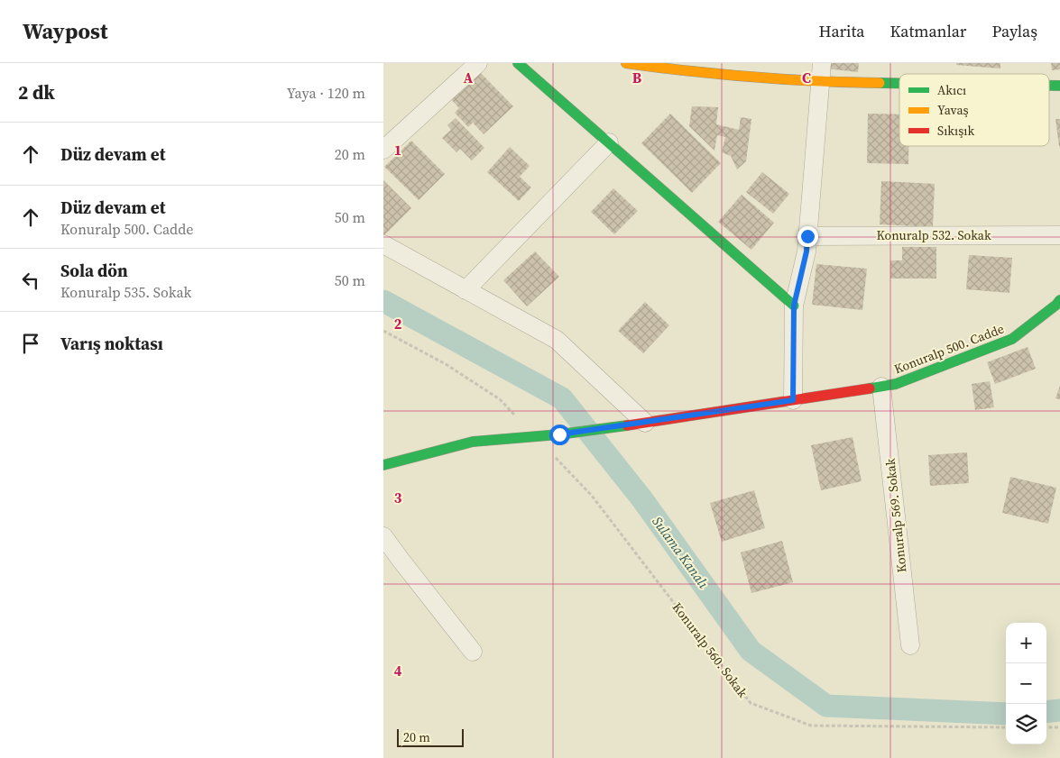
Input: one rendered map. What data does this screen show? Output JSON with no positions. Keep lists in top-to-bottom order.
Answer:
{
  "streets": {
    "street": ["Konuralp 532. Sokak", "Konuralp 500. Cadde", "Konuralp 569. Sokak"],
    "path": ["Konuralp 560. Sokak"]
  },
  "crossings": [
    ["Konuralp 500. Cadde", "Konuralp 569. Sokak"],
    ["Konuralp 500. Cadde", "Konuralp 560. Sokak"]
  ],
  "water": ["Sulama Kanalı"],
  "legend": ["Akıcı", "Yavaş", "Sıkışık"],
  "scale_bar": "20 m",
  "page": {
    "header": "Waypost",
    "nav": ["Harita", "Katmanlar", "Paylaş"],
    "heading": ["2 dk", "Yaya · 120 m"],
    "list": [
      ["Düz devam et", "20 m"],
      ["Düz devam et", "Konuralp 500. Cadde", "50 m"],
      ["Sola dön", "Konuralp 535. Sokak", "50 m"],
      "Varış noktası"
    ],
    "map_buttons": ["+", "−"],
    "scale": "20 m"
  },
  "grid": {
    "columns": ["A", "B", "C"],
    "rows": [
      "1",
      "2",
      "3",
      "4"
    ]
  }
}
